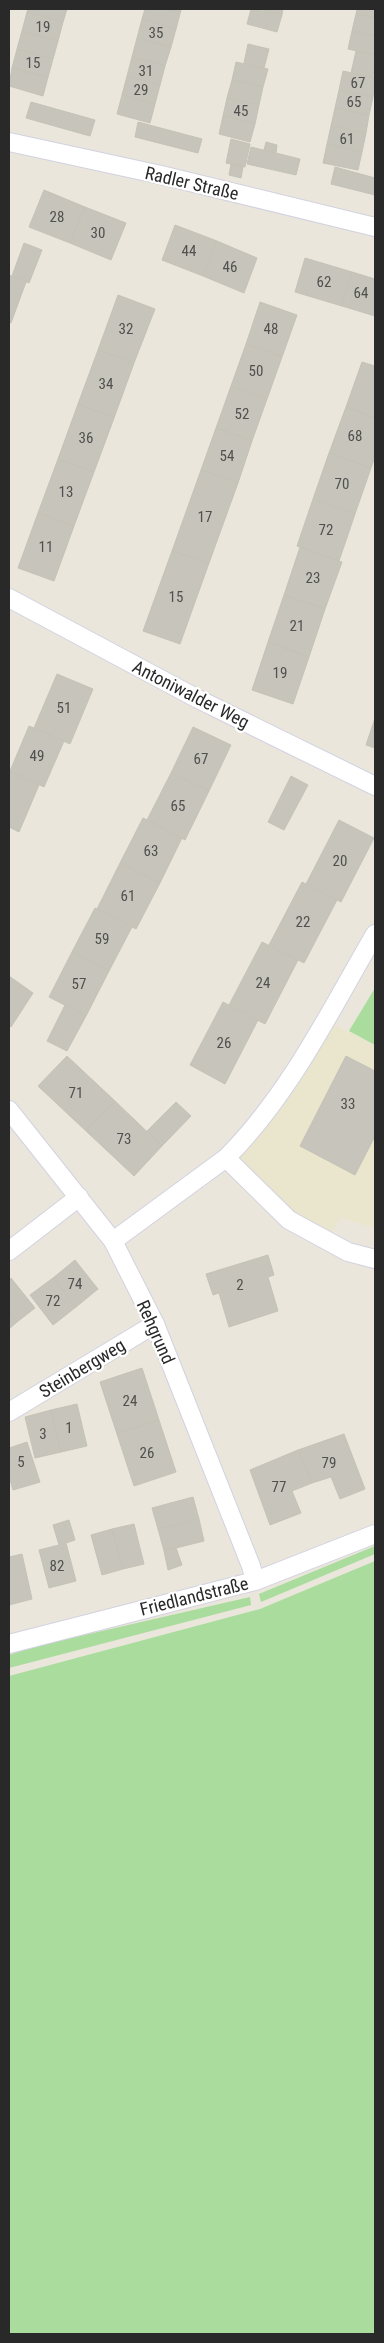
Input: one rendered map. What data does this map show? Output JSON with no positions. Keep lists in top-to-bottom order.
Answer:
{
  "streets": {
    "street": [
      "Radler Straße",
      "Antoniwalder Weg",
      "Rehgrund",
      "Steinbergweg",
      "Friedlandstraße"
    ]
  },
  "crossings": [
    ["Rehgrund", "Steinbergweg"],
    ["Rehgrund", "Friedlandstraße"]
  ],
  "house_numbers": [
    "19",
    "35",
    "15",
    "31",
    "67",
    "29",
    "65",
    "45",
    "61",
    "28",
    "30",
    "44",
    "46",
    "62",
    "64",
    "32",
    "48",
    "50",
    "34",
    "52",
    "68",
    "36",
    "54",
    "70",
    "13",
    "17",
    "72",
    "11",
    "23",
    "15",
    "21",
    "19",
    "51",
    "49",
    "67",
    "65",
    "63",
    "20",
    "61",
    "22",
    "59",
    "24",
    "57",
    "26",
    "71",
    "33",
    "73",
    "74",
    "2",
    "72",
    "24",
    "1",
    "3",
    "26",
    "5",
    "79",
    "77",
    "82"
  ]
}
